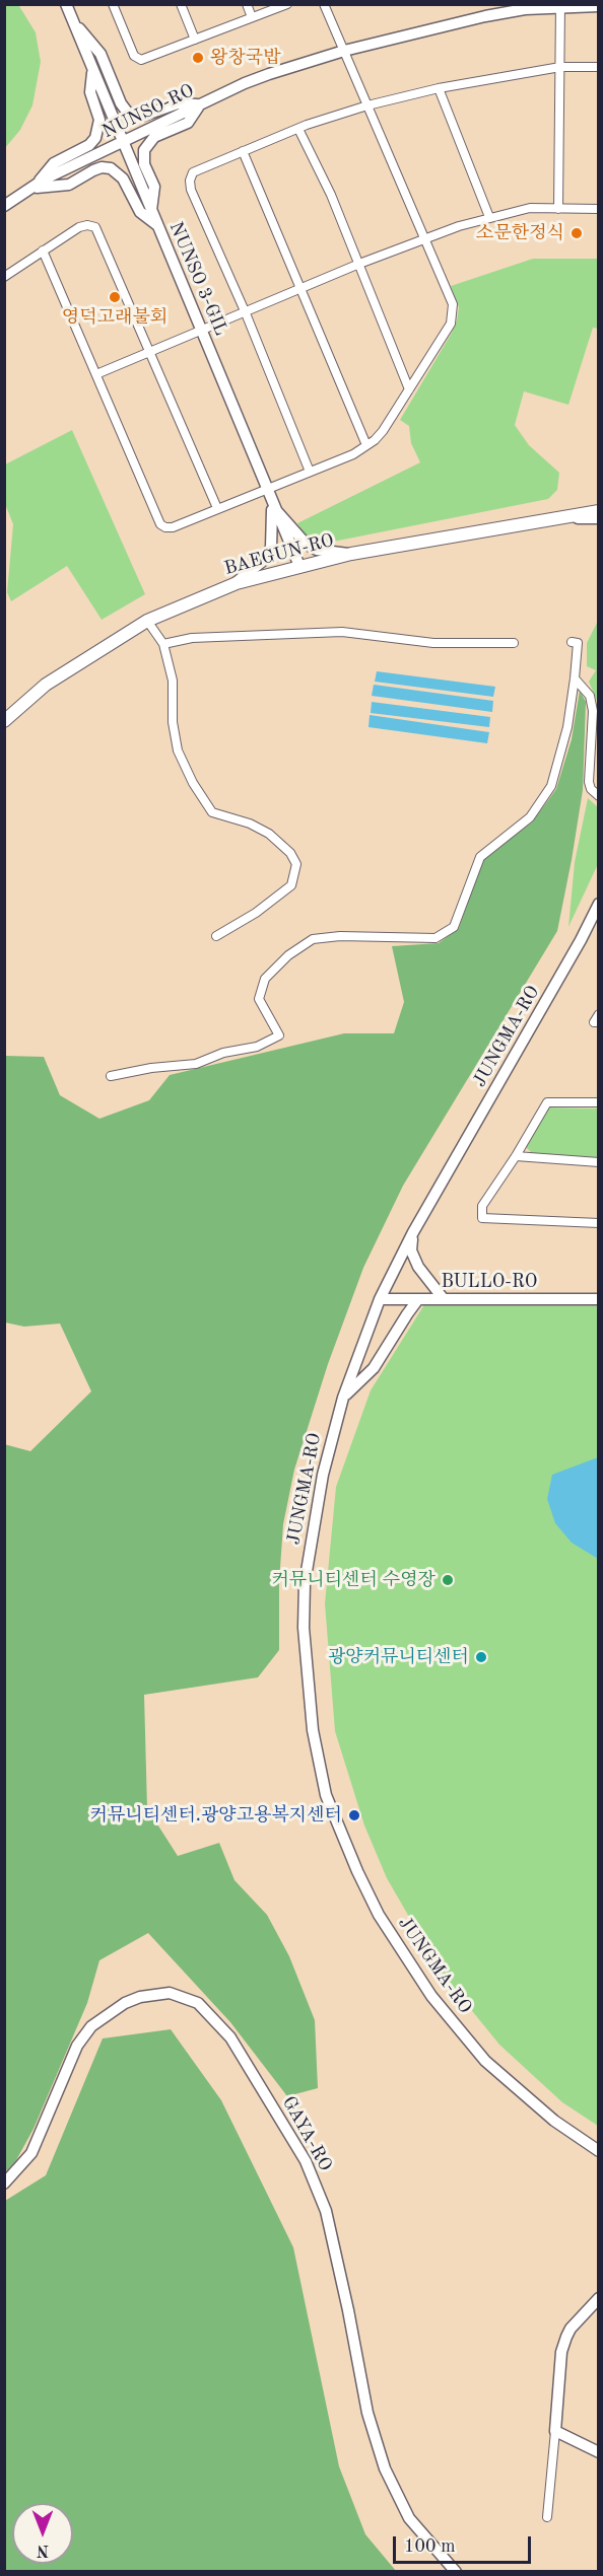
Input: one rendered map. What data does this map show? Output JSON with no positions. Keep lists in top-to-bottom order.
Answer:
{
  "streets": {
    "main road": ["BAEGUN-RO"],
    "street": [
      "NUNSO-RO",
      "NUNSO 3-GIL",
      "JUNGMA-RO",
      "BULLO-RO",
      "GAYA-RO"
    ]
  },
  "crossings": [
    ["NUNSO-RO", "NUNSO 3-GIL"],
    ["NUNSO 3-GIL", "BAEGUN-RO"],
    ["JUNGMA-RO", "BULLO-RO"]
  ],
  "places": [
    "왕창국밥",
    "소문한정식",
    "영덕고래불회",
    "커뮤니티센터 수영장",
    "광양커뮤니티센터",
    "커뮤니티센터.광양고용복지센터"
  ],
  "scale_bar": "100 m",
  "north": "bottom"
}
